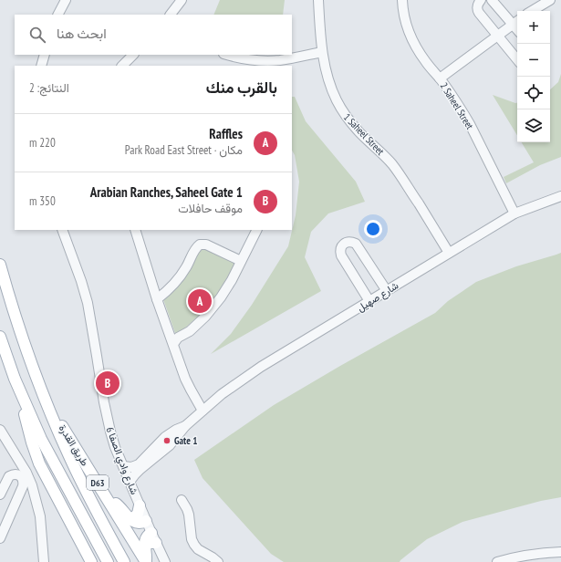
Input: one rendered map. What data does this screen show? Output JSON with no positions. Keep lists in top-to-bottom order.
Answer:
{
  "streets": {
    "main road": ["طريق القدرة", "D63"],
    "street": [
      "2 Saheel Street",
      "1 Saheel Street",
      "شارع صهيل",
      "شارع وادي الصفا 6"
    ]
  },
  "crossings": [
    ["2 Saheel Street", "شارع صهيل"],
    ["1 Saheel Street", "شارع صهيل"]
  ],
  "places": ["Gate 1"],
  "page": {
    "map_buttons": ["+", "−"],
    "search": "ابحث هنا",
    "heading": ["بالقرب منك", "النتائج: 2"],
    "list": [
      {
        "mark": "A",
        "name": "Raffles",
        "note": "مكان · Park Road East Street",
        "value": "220 m"
      },
      {
        "mark": "B",
        "name": "Arabian Ranches, Saheel Gate 1",
        "note": "موقف حافلات",
        "value": "350 m"
      }
    ],
    "pins": ["A", "B"]
  }
}
